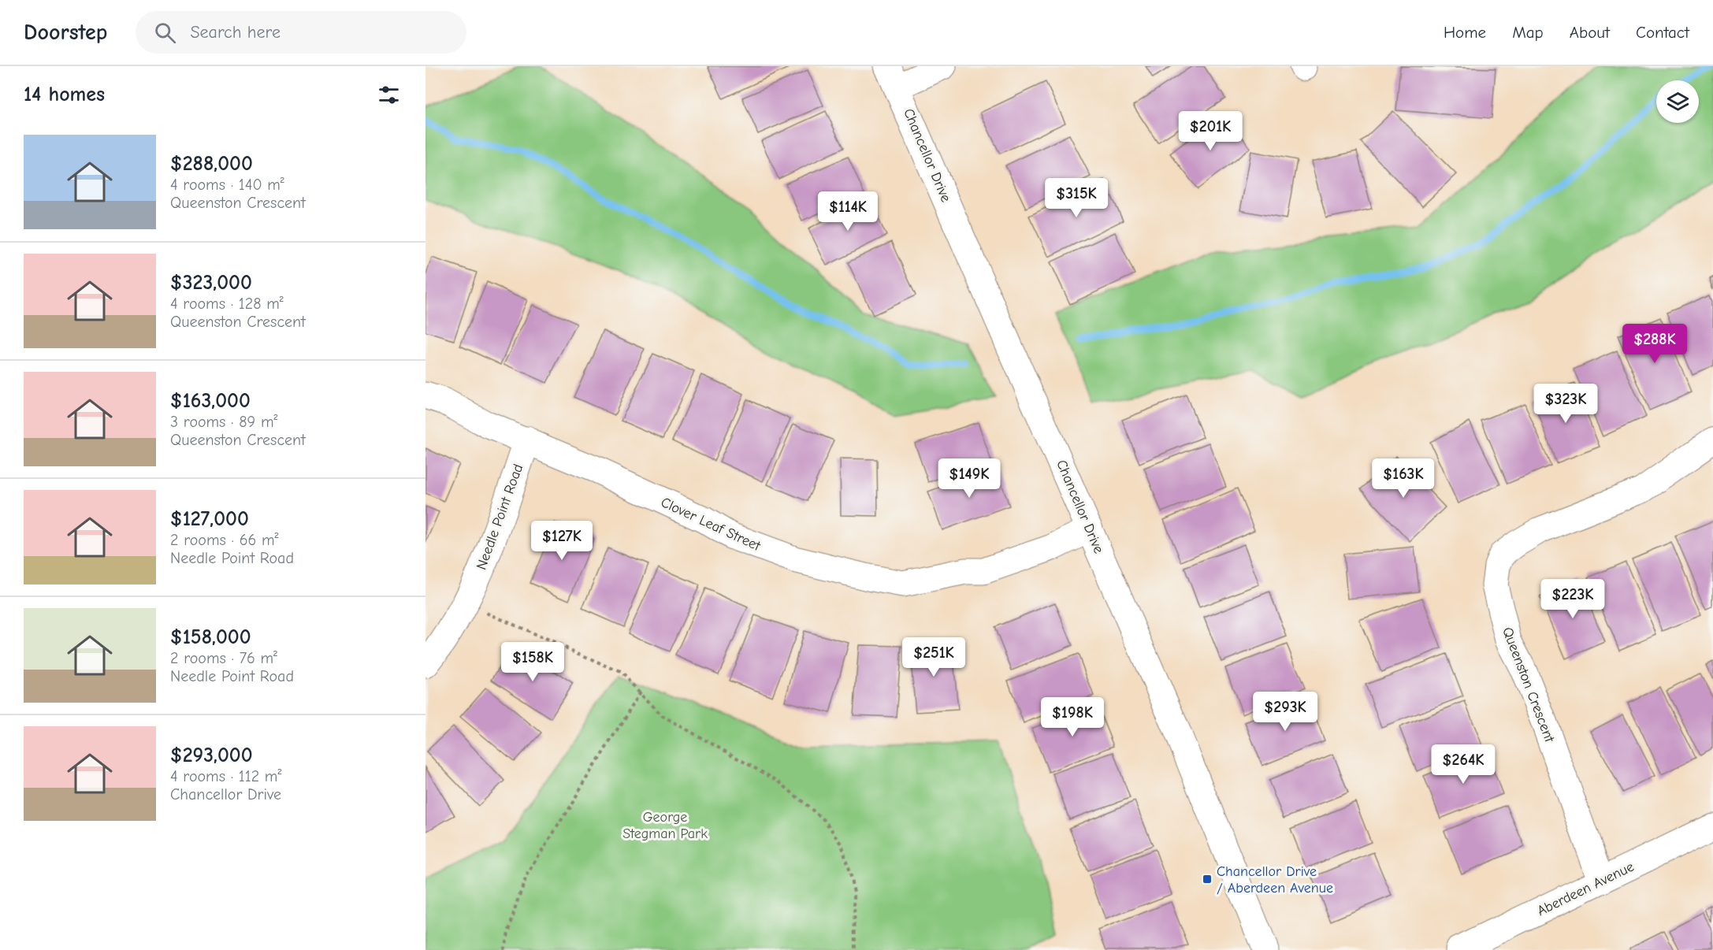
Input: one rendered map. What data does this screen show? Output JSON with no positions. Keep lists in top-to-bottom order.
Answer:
{
  "streets": {
    "street": [
      "Chancellor Drive",
      "Needle Point Road",
      "Clover Leaf Street",
      "Queenston Crescent",
      "Aberdeen Avenue"
    ]
  },
  "crossings": [
    ["Chancellor Drive", "Clover Leaf Street"],
    ["Needle Point Road", "Clover Leaf Street"],
    ["Queenston Crescent", "Aberdeen Avenue"]
  ],
  "parks": ["George Stegman Park"],
  "places": {
    "transit": ["Chancellor Drive / Aberdeen Avenue"]
  },
  "page": {
    "header": "Doorstep",
    "search": "Search here",
    "nav": [
      "Home",
      "Map",
      "About",
      "Contact"
    ],
    "heading": "14 homes",
    "price": [
      "$201K",
      "$315K",
      "$114K",
      "$288K",
      "$323K",
      "$149K",
      "$163K",
      "$127K",
      "$223K",
      "$251K",
      "$158K",
      "$293K",
      "$198K",
      "$264K"
    ],
    "list": [
      {
        "name": "$288,000",
        "note": "4 rooms · 140 m² · Queenston Crescent"
      },
      {
        "name": "$323,000",
        "note": "4 rooms · 128 m² · Queenston Crescent"
      },
      {
        "name": "$163,000",
        "note": "3 rooms · 89 m² · Queenston Crescent"
      },
      {
        "name": "$127,000",
        "note": "2 rooms · 66 m² · Needle Point Road"
      },
      {
        "name": "$158,000",
        "note": "2 rooms · 76 m² · Needle Point Road"
      },
      {
        "name": "$293,000",
        "note": "4 rooms · 112 m² · Chancellor Drive"
      }
    ]
  }
}
